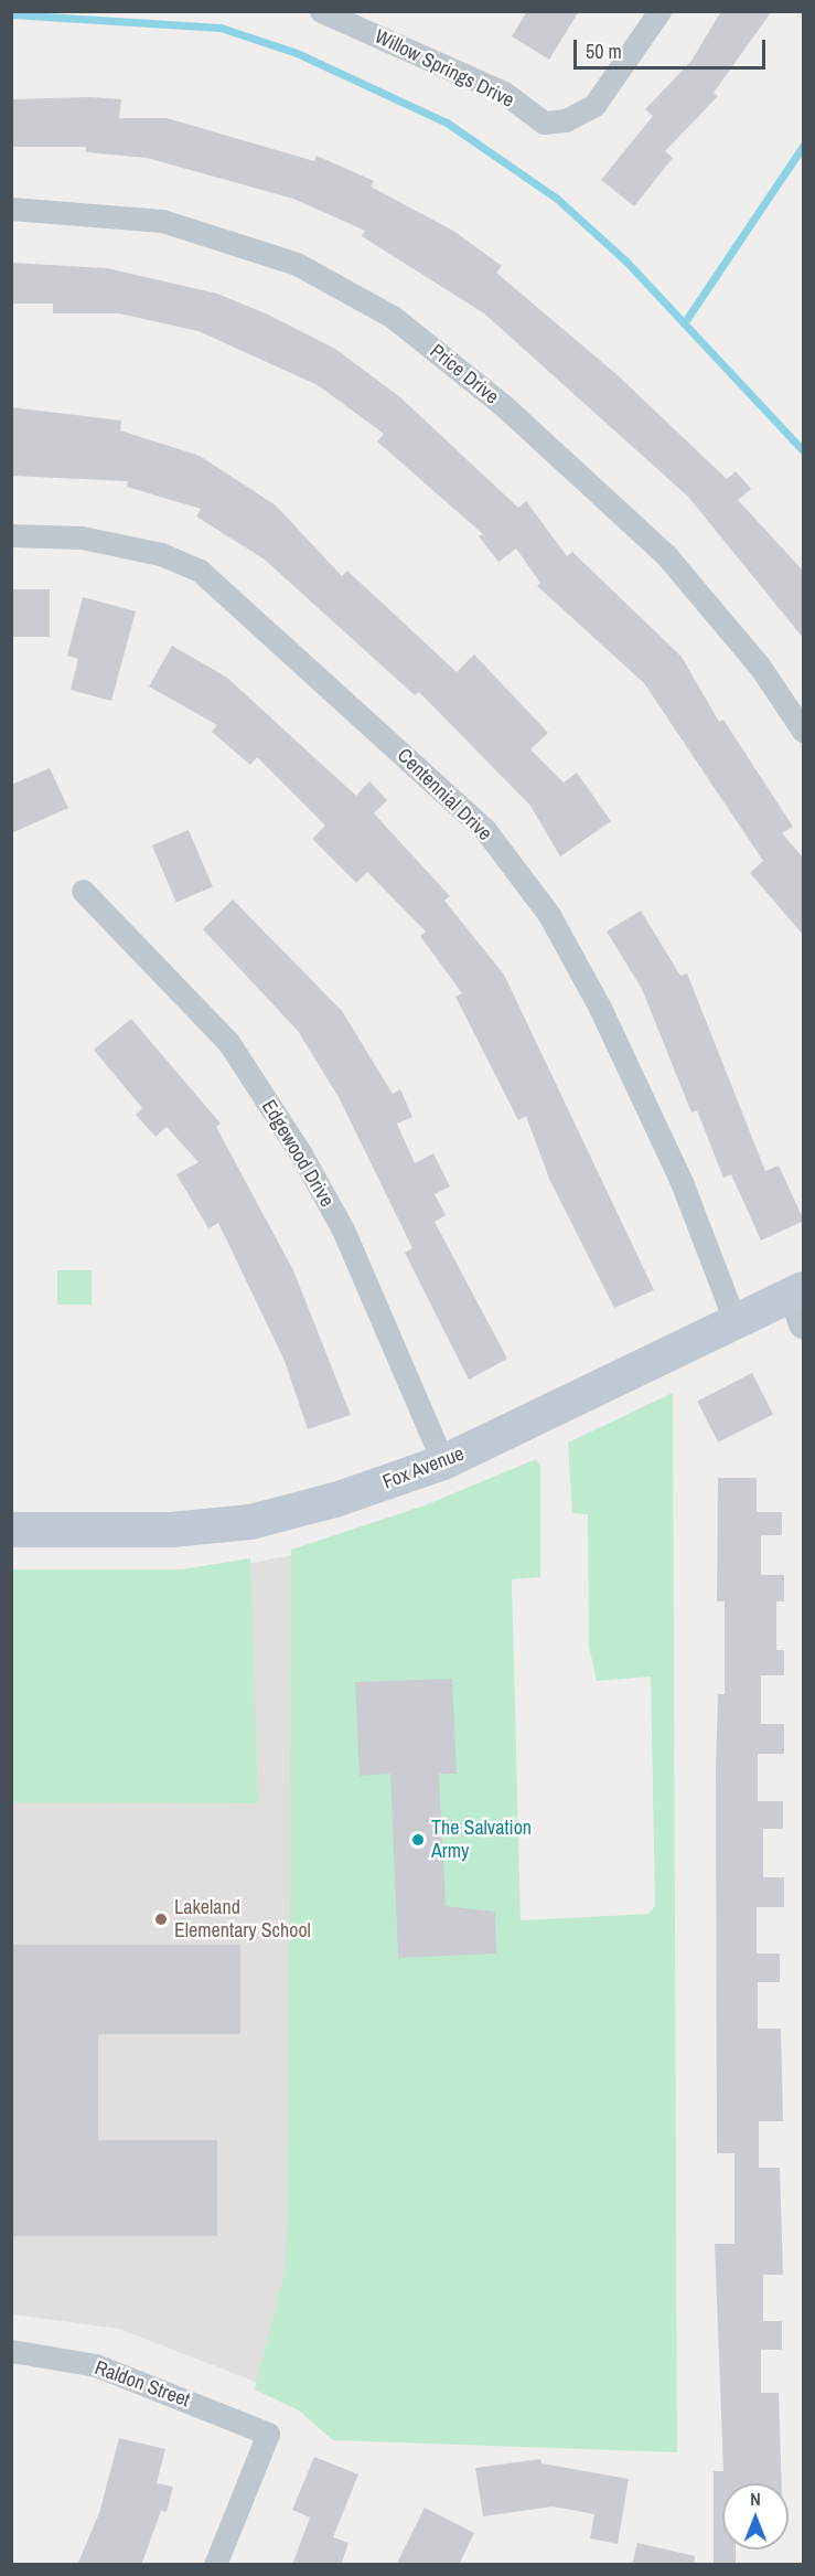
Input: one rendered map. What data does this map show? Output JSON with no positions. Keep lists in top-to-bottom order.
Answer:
{
  "streets": {
    "main road": ["Fox Avenue"],
    "street": [
      "Willow Springs Drive",
      "Price Drive",
      "Centennial Drive",
      "Edgewood Drive",
      "Raldon Street"
    ]
  },
  "crossings": [
    ["Centennial Drive", "Fox Avenue"],
    ["Edgewood Drive", "Fox Avenue"]
  ],
  "places": ["The Salvation Army", "Lakeland Elementary School"],
  "scale_bar": "50 m",
  "north": "top"
}
